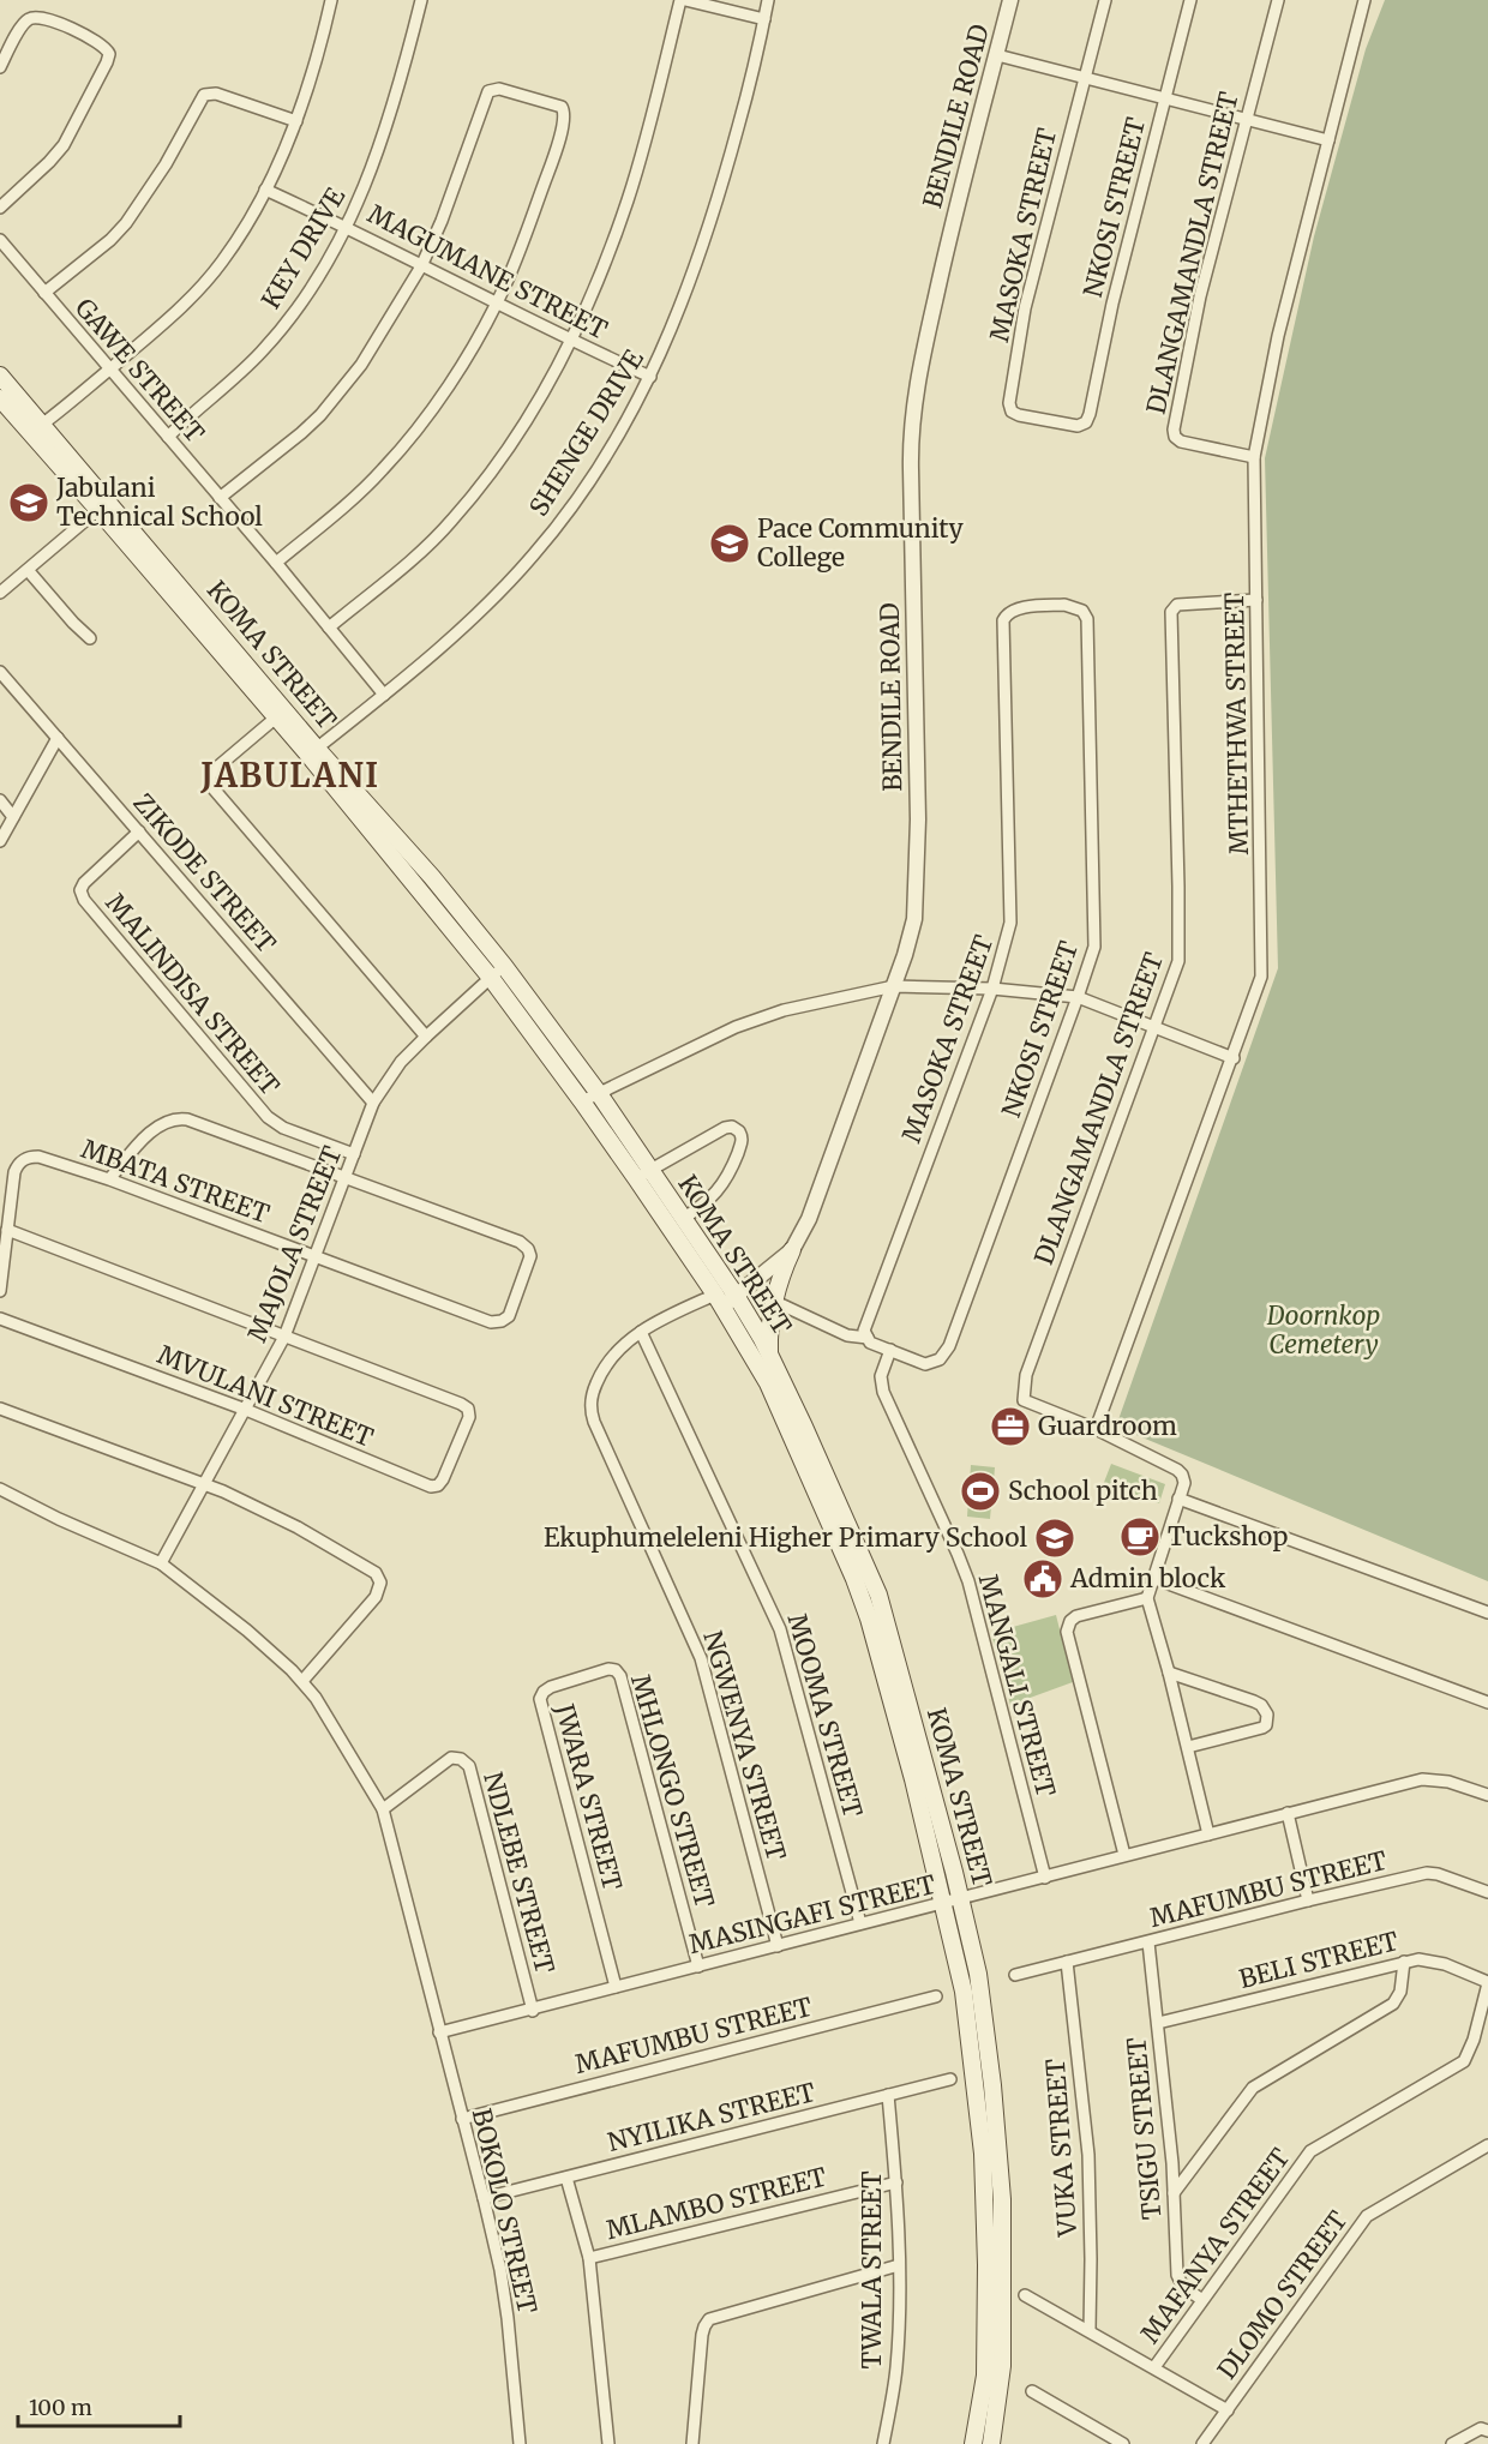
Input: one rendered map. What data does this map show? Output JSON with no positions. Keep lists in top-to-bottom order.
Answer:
{
  "streets": {
    "main road": ["KOMA STREET"],
    "street": [
      "BENDILE ROAD",
      "NKOSI STREET",
      "MASOKA STREET",
      "KEY DRIVE",
      "DLANGAMANDLA STREET",
      "MAGUMANE STREET",
      "GAWE STREET",
      "SHENGE DRIVE",
      "MTHETHWA STREET",
      "ZIKODE STREET",
      "MALINDISA STREET",
      "MBATA STREET",
      "MAJOLA STREET",
      "MVULANI STREET",
      "MANGALI STREET",
      "MOOMA STREET",
      "NGWENYA STREET",
      "MHLONGO STREET",
      "JWARA STREET",
      "NDLEBE STREET",
      "MAFUMBU STREET",
      "MASINGAFI STREET",
      "BELI STREET",
      "NYILIKA STREET",
      "TSIGU STREET",
      "VUKA STREET",
      "MLAMBO STREET",
      "BOKOLO STREET",
      "MAFANYA STREET",
      "TWALA STREET",
      "DLOMO STREET"
    ]
  },
  "crossings": [
    ["BENDILE ROAD", "KOMA STREET"],
    ["BENDILE ROAD", "NGWENYA STREET"],
    ["NKOSI STREET", "MASOKA STREET"],
    ["NKOSI STREET", "MANGALI STREET"],
    ["KEY DRIVE", "MAGUMANE STREET"],
    ["KEY DRIVE", "GAWE STREET"],
    ["DLANGAMANDLA STREET", "MTHETHWA STREET"],
    ["MAGUMANE STREET", "SHENGE DRIVE"],
    ["GAWE STREET", "SHENGE DRIVE"],
    ["SHENGE DRIVE", "KOMA STREET"],
    ["KOMA STREET", "MAJOLA STREET"],
    ["KOMA STREET", "NGWENYA STREET"],
    ["KOMA STREET", "MASINGAFI STREET"],
    ["ZIKODE STREET", "MALINDISA STREET"],
    ["ZIKODE STREET", "MAJOLA STREET"],
    ["MALINDISA STREET", "MAJOLA STREET"],
    ["MBATA STREET", "MAJOLA STREET"],
    ["MAJOLA STREET", "MVULANI STREET"],
    ["MAJOLA STREET", "BOKOLO STREET"],
    ["MANGALI STREET", "MASINGAFI STREET"],
    ["MOOMA STREET", "NGWENYA STREET"],
    ["MOOMA STREET", "MASINGAFI STREET"],
    ["NGWENYA STREET", "MASINGAFI STREET"],
    ["MHLONGO STREET", "JWARA STREET"],
    ["MHLONGO STREET", "MASINGAFI STREET"],
    ["JWARA STREET", "MASINGAFI STREET"],
    ["NDLEBE STREET", "MASINGAFI STREET"],
    ["NDLEBE STREET", "BOKOLO STREET"],
    ["MAFUMBU STREET", "TSIGU STREET"],
    ["MAFUMBU STREET", "VUKA STREET"],
    ["MAFUMBU STREET", "BOKOLO STREET"],
    ["MASINGAFI STREET", "BOKOLO STREET"],
    ["BELI STREET", "TSIGU STREET"],
    ["BELI STREET", "MAFANYA STREET"],
    ["NYILIKA STREET", "BOKOLO STREET"],
    ["NYILIKA STREET", "TWALA STREET"],
    ["TSIGU STREET", "MAFANYA STREET"],
    ["MLAMBO STREET", "TWALA STREET"]
  ],
  "districts": ["JABULANI"],
  "parks": ["Doornkop Cemetery"],
  "places": {
    "school or university": ["Jabulani Technical School", "Pace Community College", "Ekuphumeleleni Higher Primary School"],
    "office": ["Guardroom"],
    "sports": ["School pitch"],
    "cafe": ["Tuckshop"],
    "public building": ["Admin block"]
  },
  "scale_bar": "100 m"
}
